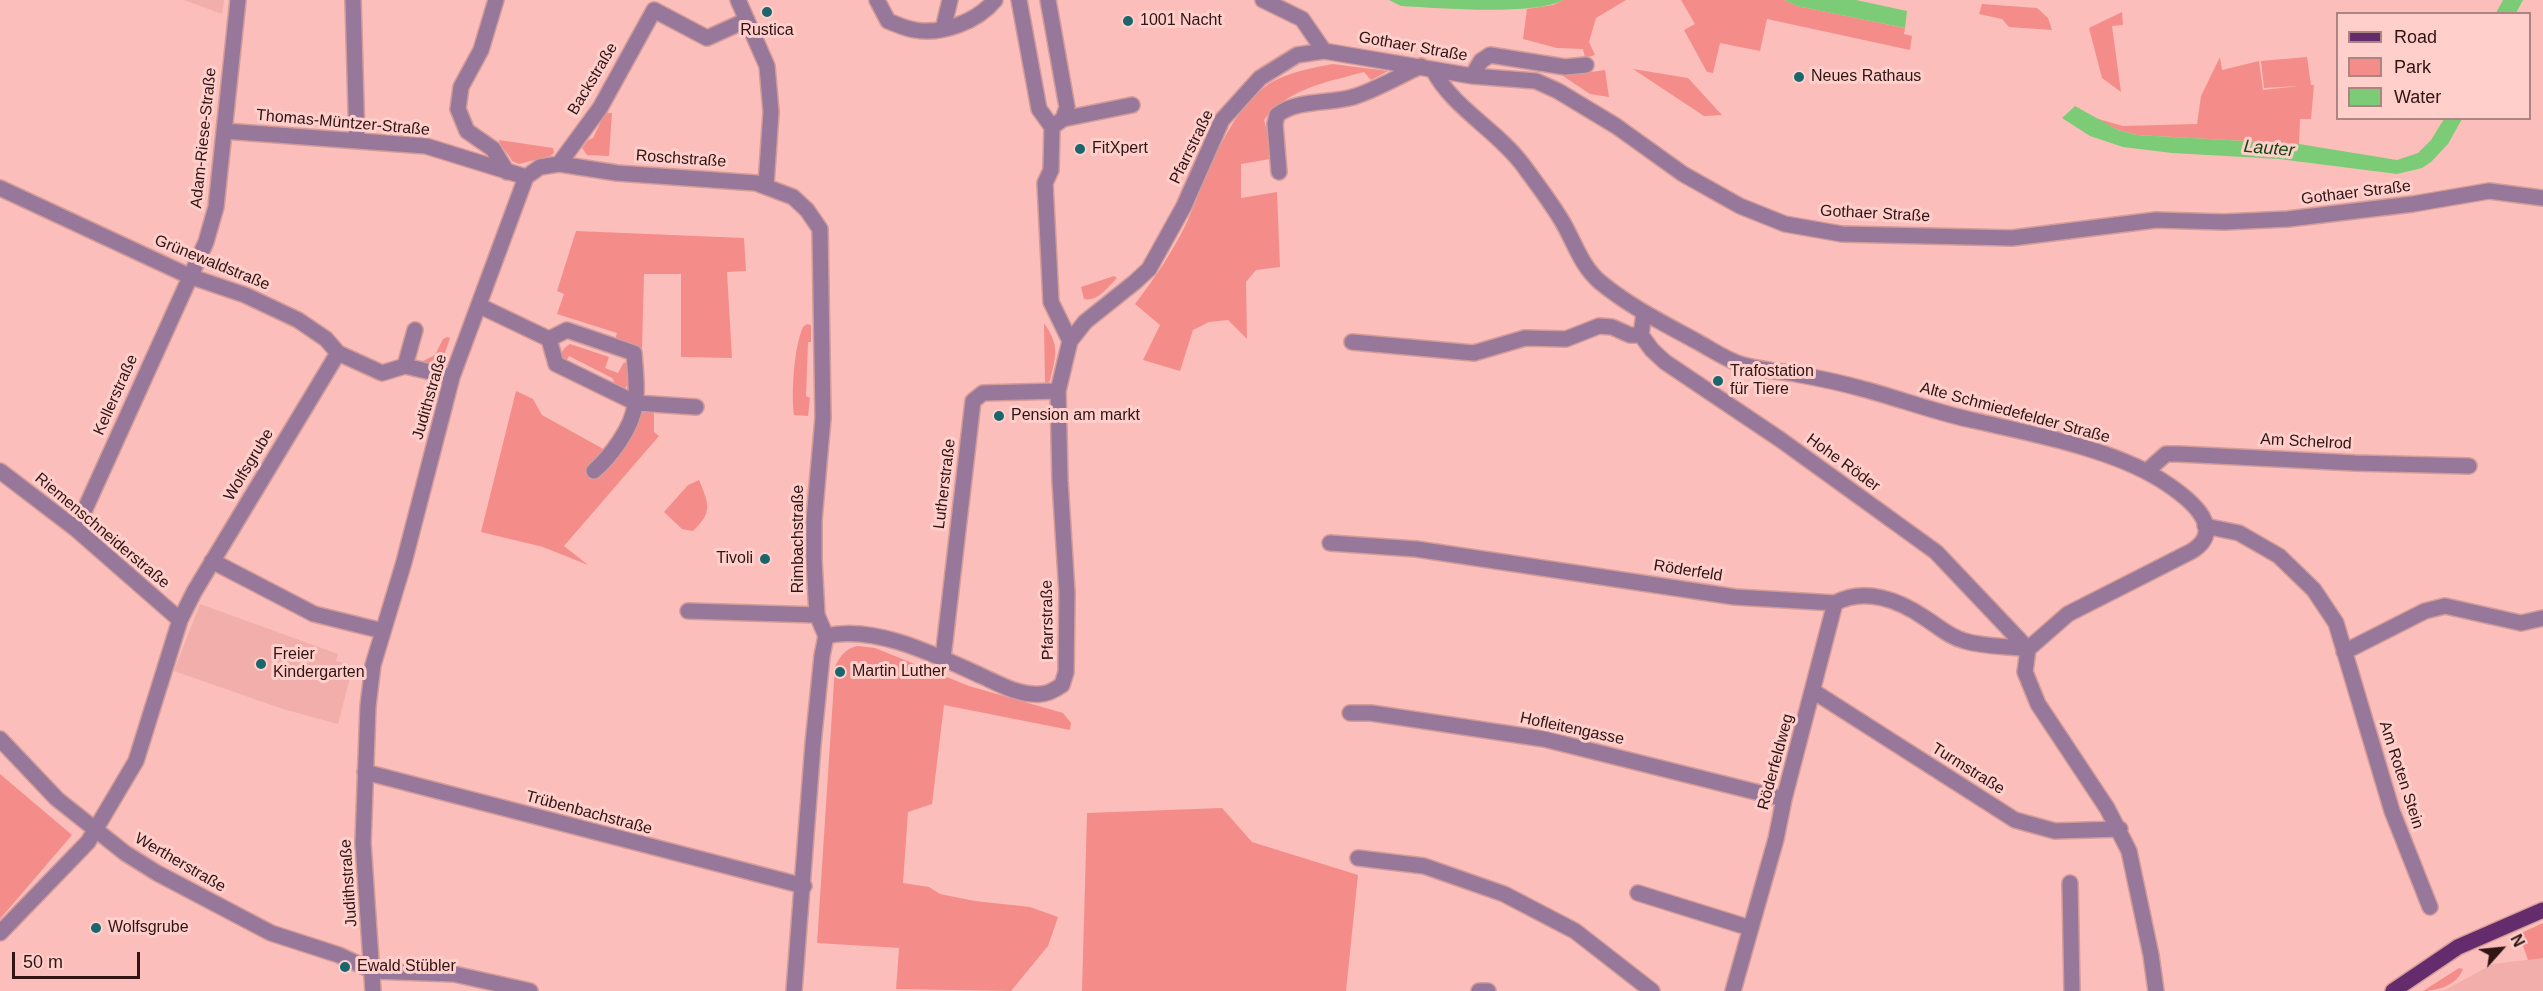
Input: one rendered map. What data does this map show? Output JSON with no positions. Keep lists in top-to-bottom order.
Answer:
{
  "streets": {
    "street": [
      "Gothaer Straße",
      "Backstraße",
      "Thomas-Müntzer-Straße",
      "Adam-Riese-Straße",
      "Pfarrstraße",
      "Roschstraße",
      "Grünewaldstraße",
      "Kellerstraße",
      "Judithstraße",
      "Alte Schmiedefelder Straße",
      "Am Schelrod",
      "Hohe Röder",
      "Wolfsgrube",
      "Lutherstraße",
      "Riemenschneiderstraße",
      "Rimbachstraße",
      "Röderfeld",
      "Hofleitengasse",
      "Röderfeldweg",
      "Turmstraße",
      "Am Roten Stein",
      "Trübenbachstraße",
      "Wertherstraße"
    ]
  },
  "crossings": [
    ["Gothaer Straße", "Pfarrstraße"],
    ["Gothaer Straße", "Alte Schmiedefelder Straße"],
    ["Backstraße", "Roschstraße"],
    ["Thomas-Müntzer-Straße", "Adam-Riese-Straße"],
    ["Thomas-Müntzer-Straße", "Roschstraße"],
    ["Thomas-Müntzer-Straße", "Judithstraße"],
    ["Adam-Riese-Straße", "Grünewaldstraße"],
    ["Adam-Riese-Straße", "Kellerstraße"],
    ["Pfarrstraße", "Lutherstraße"],
    ["Pfarrstraße", "Rimbachstraße"],
    ["Roschstraße", "Judithstraße"],
    ["Roschstraße", "Rimbachstraße"],
    ["Grünewaldstraße", "Kellerstraße"],
    ["Grünewaldstraße", "Wolfsgrube"],
    ["Kellerstraße", "Riemenschneiderstraße"],
    ["Judithstraße", "Trübenbachstraße"],
    ["Judithstraße", "Wertherstraße"],
    ["Alte Schmiedefelder Straße", "Am Schelrod"],
    ["Alte Schmiedefelder Straße", "Am Roten Stein"],
    ["Hohe Röder", "Röderfeld"],
    ["Wolfsgrube", "Riemenschneiderstraße"],
    ["Wolfsgrube", "Wertherstraße"],
    ["Röderfeld", "Röderfeldweg"],
    ["Hofleitengasse", "Röderfeldweg"],
    ["Röderfeldweg", "Turmstraße"]
  ],
  "water": ["Lauter"],
  "places": [
    "Rustica",
    "1001 Nacht",
    "Neues Rathaus",
    "FitXpert",
    "Trafostation für Tiere",
    "Pension am markt",
    "Tivoli",
    "Freier Kindergarten",
    "Martin Luther",
    "Wolfsgrube",
    "Ewald Stübler"
  ],
  "legend": ["Road", "Park", "Water"],
  "scale_bar": "50 m",
  "north": "top right"
}
